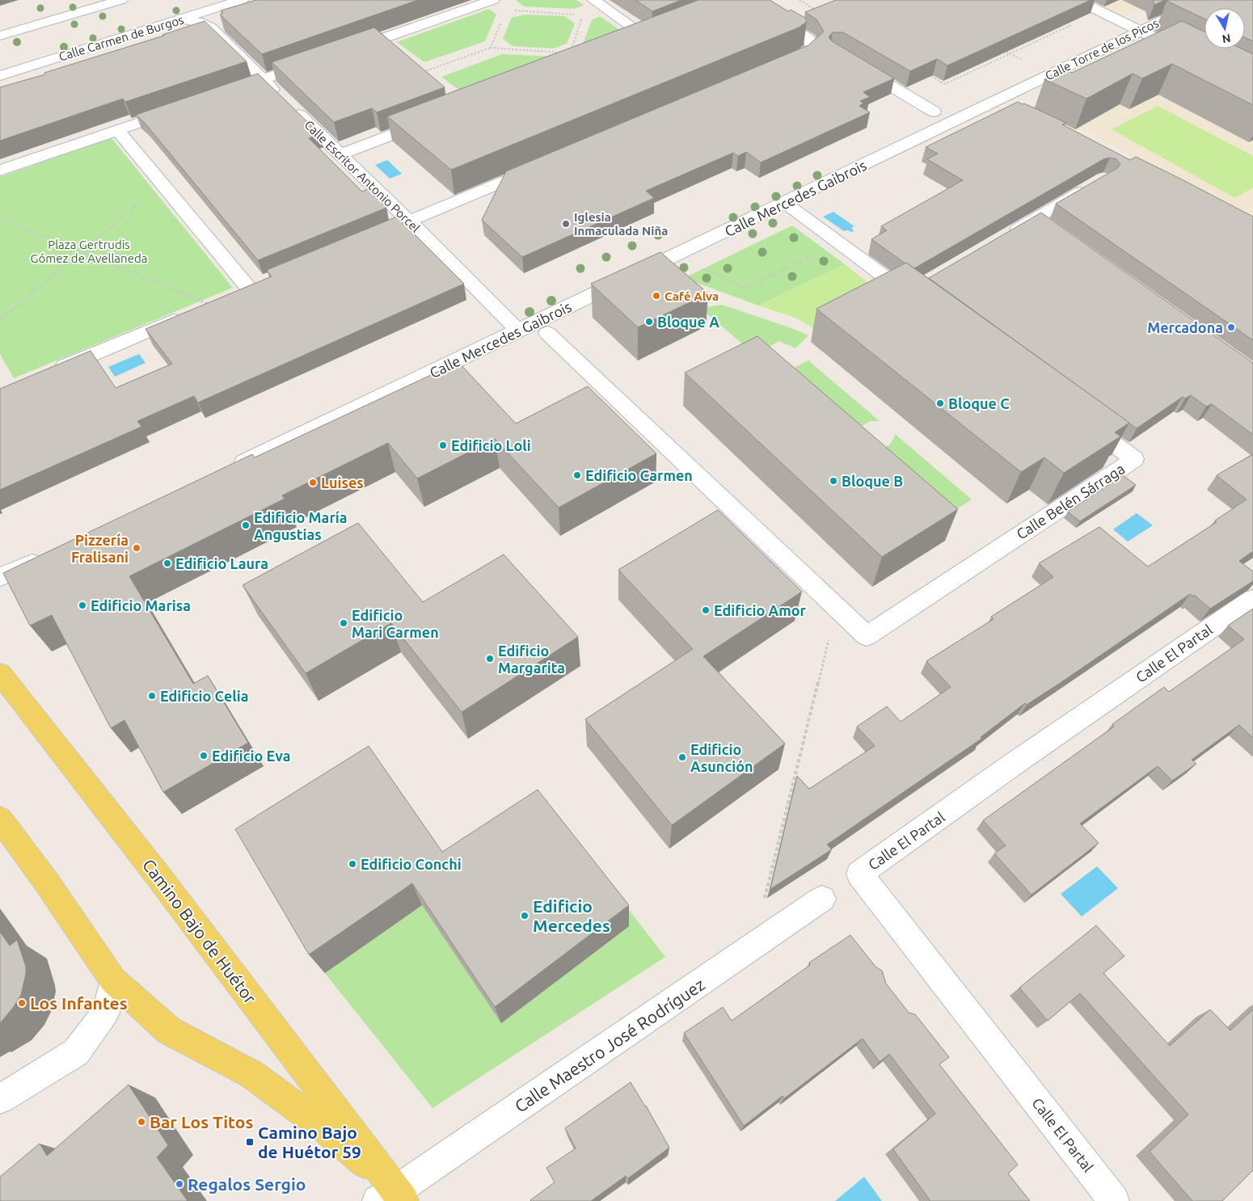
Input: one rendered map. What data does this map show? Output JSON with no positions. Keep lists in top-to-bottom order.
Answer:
{
  "streets": {
    "main road": ["Camino Bajo de Huétor"],
    "street": [
      "Calle Carmen de Burgos",
      "Calle Torre de los Picos",
      "Calle Escritor Antonio Porcel",
      "Calle Mercedes Gaibrois",
      "Calle Belén Sárraga",
      "Calle El Partal",
      "Calle Maestro José Rodríguez"
    ]
  },
  "crossings": [
    ["Calle Carmen de Burgos", "Calle Escritor Antonio Porcel"],
    ["Calle Torre de los Picos", "Calle Mercedes Gaibrois"],
    ["Calle Escritor Antonio Porcel", "Calle Mercedes Gaibrois"],
    ["Camino Bajo de Huétor", "Calle Maestro José Rodríguez"]
  ],
  "parks": ["Plaza Gertrudis Gómez de Avellaneda"],
  "places": {
    "other": [
      "Iglesia Inmaculada Niña",
      "Café Alva",
      "Bloque A",
      "Mercadona",
      "Bloque C",
      "Edificio Loli",
      "Edificio Carmen",
      "Bloque B",
      "Luises",
      "Edificio María Angustias",
      "Pizzería Fralisani",
      "Edificio Laura",
      "Edificio Marisa",
      "Edificio Amor",
      "Edificio Mari Carmen",
      "Edificio Margarita",
      "Edificio Celia",
      "Edificio Eva",
      "Edificio Asunción",
      "Edificio Conchi",
      "Edificio Mercedes",
      "Los Infantes",
      "Bar Los Titos",
      "Regalos Sergio"
    ],
    "transit": ["Camino Bajo de Huétor 59"]
  },
  "north": "bottom"
}
